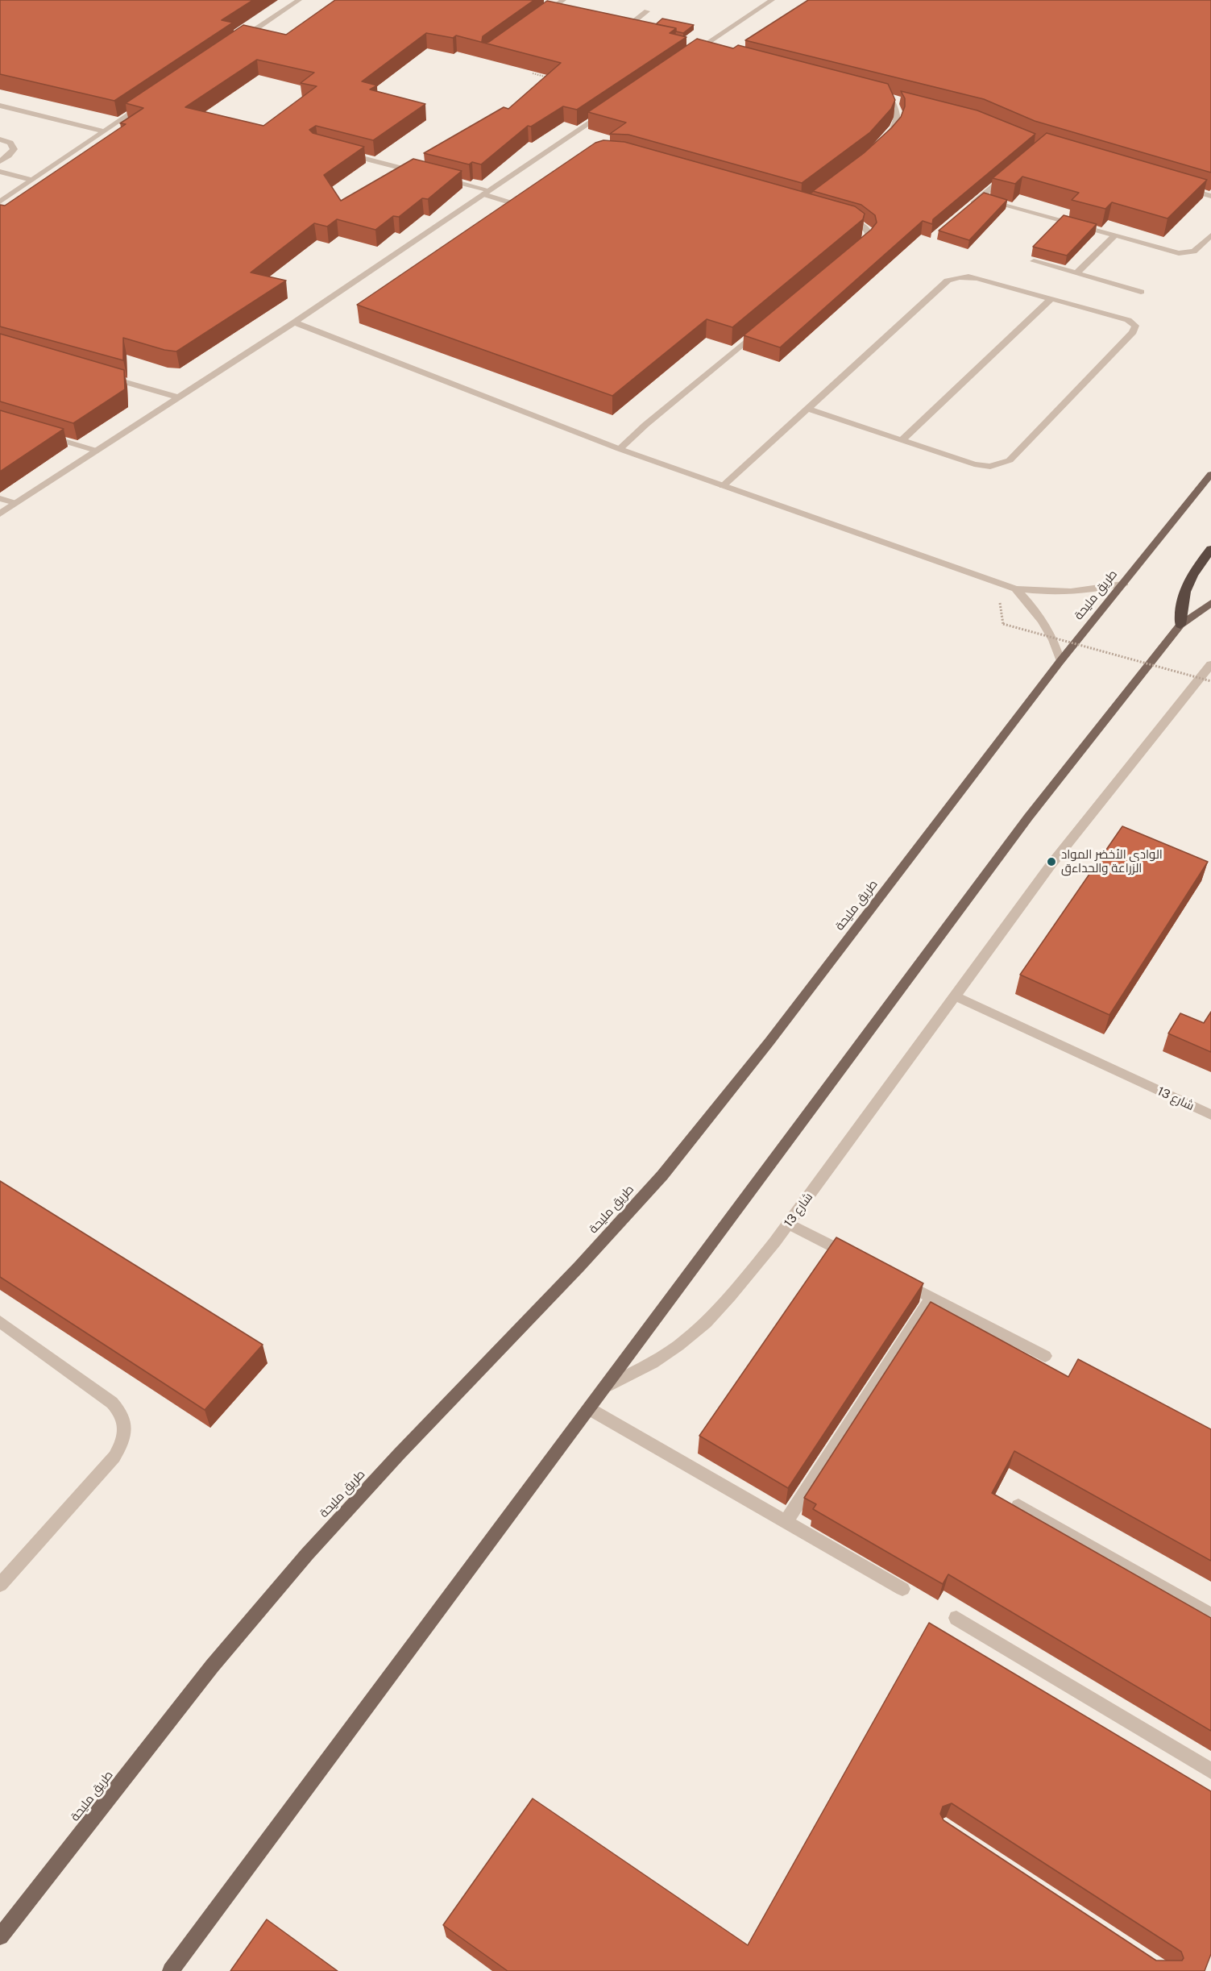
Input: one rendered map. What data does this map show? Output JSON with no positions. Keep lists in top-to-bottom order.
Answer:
{
  "streets": {
    "main road": ["طريق مليحة"],
    "street": ["شارع 13"]
  },
  "places": ["الوادى الأخضر المواد الزراعة والحداءق"]
}
